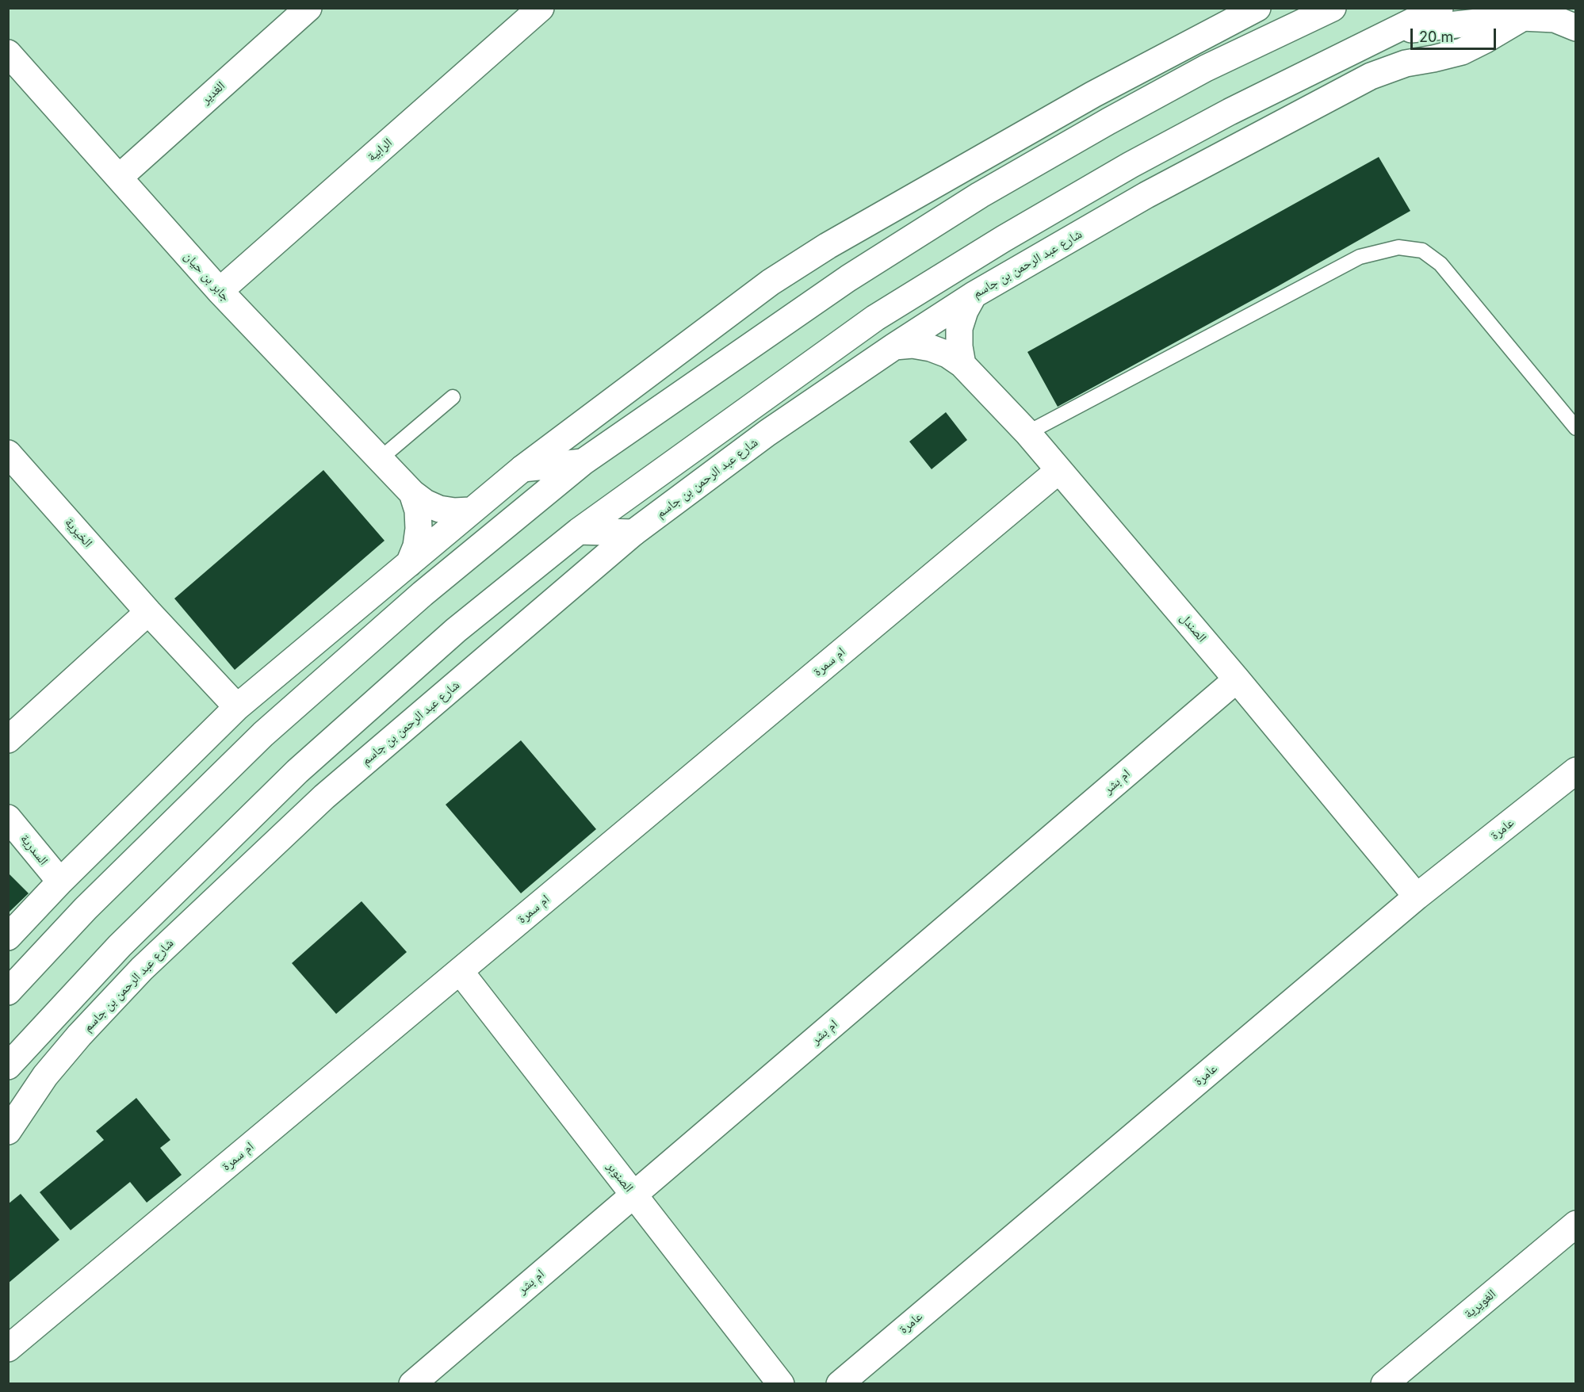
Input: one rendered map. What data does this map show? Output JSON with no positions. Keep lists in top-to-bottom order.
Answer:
{
  "streets": {
    "street": [
      "الغدير",
      "الرابية",
      "شارع عبد الرحمن بن جاسم",
      "جابر بن حيان",
      "الخيرية",
      "الصندل",
      "ام سمرة",
      "ام بشر",
      "عامرة",
      "السدرية",
      "الصنوبر",
      "الغويرية"
    ]
  },
  "crossings": [
    ["الغدير", "جابر بن حيان"],
    ["الرابية", "جابر بن حيان"],
    ["شارع عبد الرحمن بن جاسم", "الصندل"],
    ["الصندل", "ام سمرة"],
    ["الصندل", "ام بشر"],
    ["الصندل", "عامرة"],
    ["ام سمرة", "الصنوبر"],
    ["ام بشر", "الصنوبر"]
  ],
  "scale_bar": "20 m"
}
